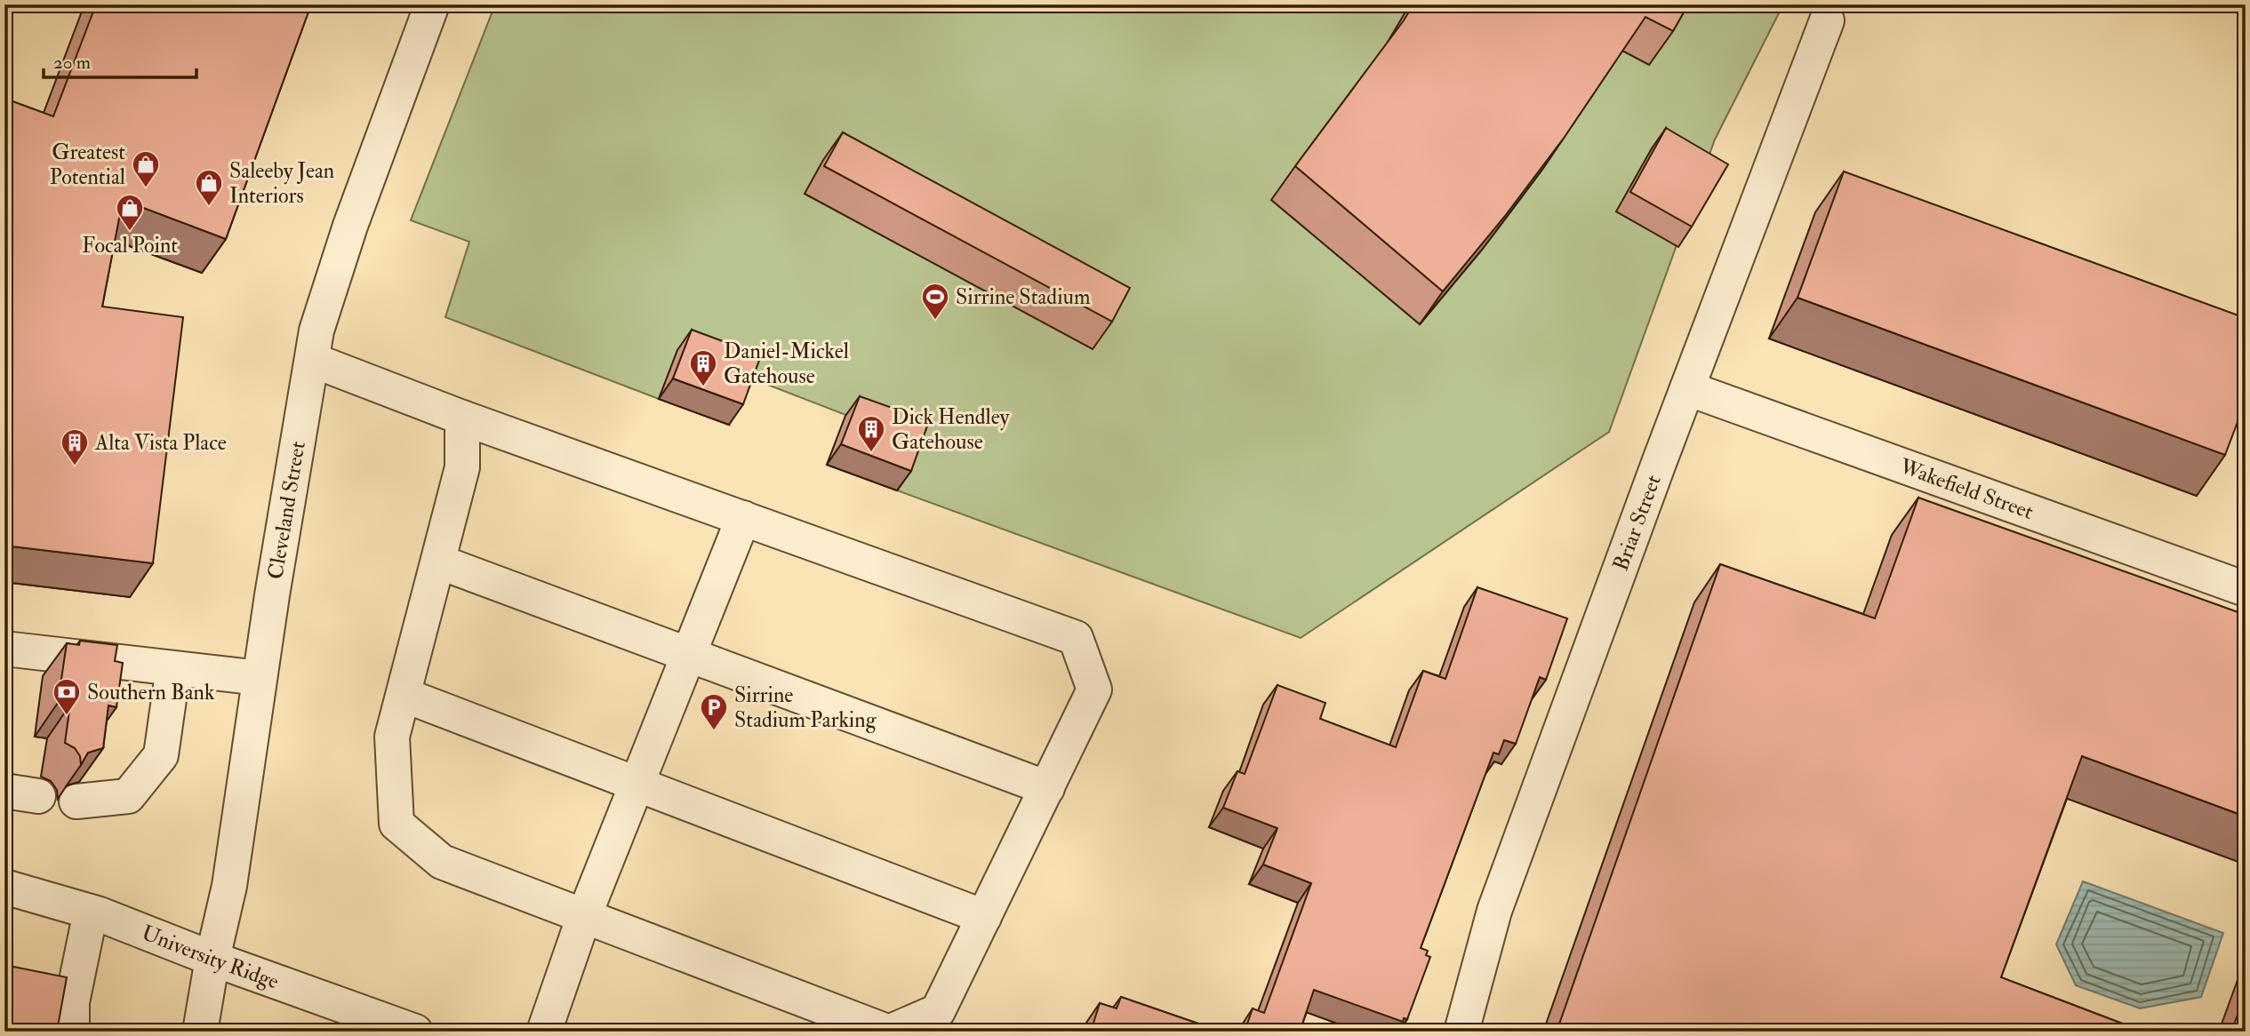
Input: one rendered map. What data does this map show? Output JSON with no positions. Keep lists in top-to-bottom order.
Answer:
{
  "streets": {
    "street": [
      "Wakefield Street",
      "Cleveland Street",
      "Briar Street",
      "University Ridge"
    ]
  },
  "crossings": [
    ["Wakefield Street", "Briar Street"],
    ["Cleveland Street", "University Ridge"]
  ],
  "places": {
    "shop": ["Greatest Potential", "Saleeby Jean Interiors", "Focal Point"],
    "sports": ["Sirrine Stadium"],
    "building": ["Daniel-Mickel Gatehouse", "Dick Hendley Gatehouse", "Alta Vista Place"],
    "bank": ["Southern Bank"],
    "parking": ["Sirrine Stadium Parking"]
  },
  "scale_bar": "20 m"
}
